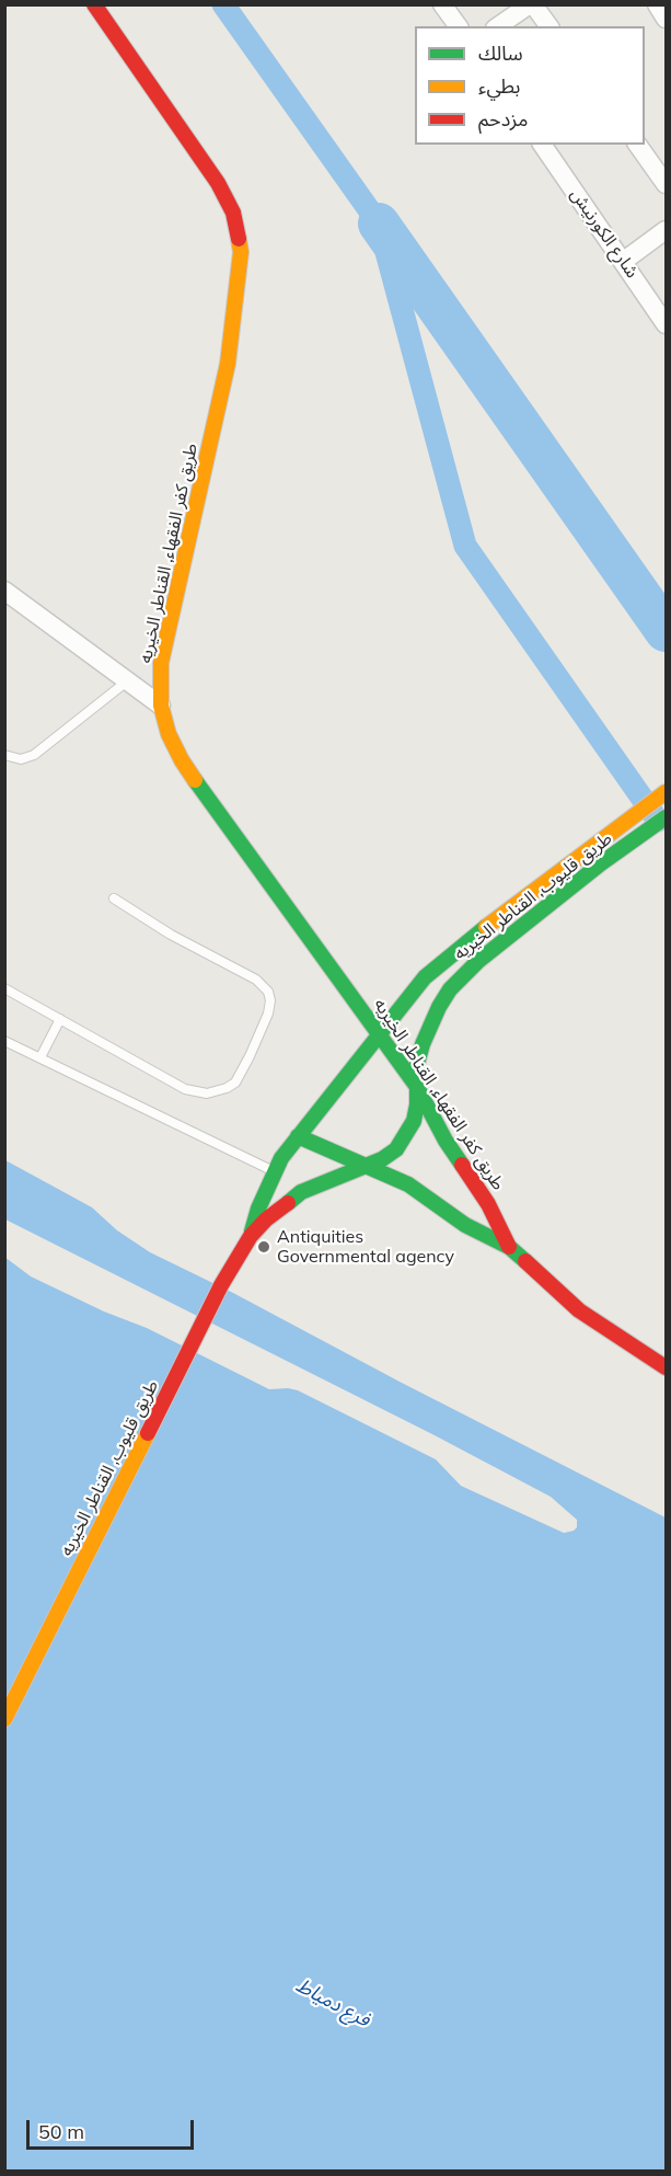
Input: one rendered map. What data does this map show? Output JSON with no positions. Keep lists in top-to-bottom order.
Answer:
{
  "streets": {
    "street": ["شارع الكورنيش", "طريق كفر الفقهاء, القناطر الخيريه", "طريق قليوب, القناطر الخيريه"]
  },
  "crossings": [
    ["طريق كفر الفقهاء, القناطر الخيريه", "طريق قليوب, القناطر الخيريه"]
  ],
  "water": ["فرع دمياط"],
  "places": ["Antiquities Governmental agency"],
  "legend": ["سالك", "بطيء", "مزدحم"],
  "scale_bar": "50 m"
}
